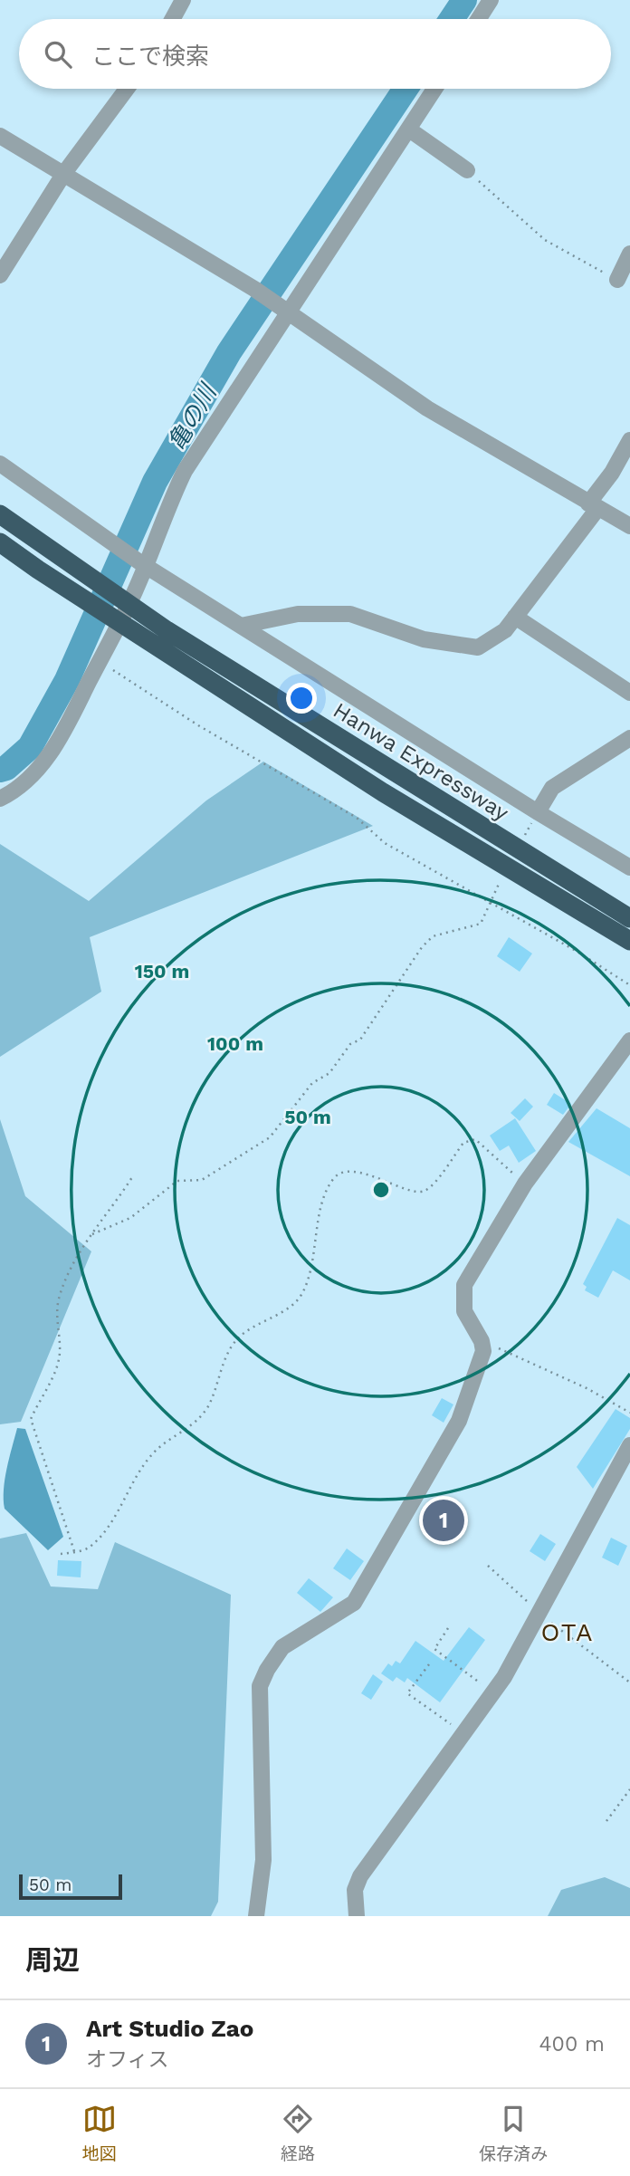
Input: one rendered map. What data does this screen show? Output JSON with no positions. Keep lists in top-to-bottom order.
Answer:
{
  "streets": {
    "highway": ["Hanwa Expressway"]
  },
  "districts": ["OTA"],
  "water": ["亀の川"],
  "scale_bar": "50 m",
  "page": {
    "search": "ここで検索",
    "pins": "1",
    "scale": "50 m",
    "heading": "周辺",
    "list": [
      {
        "mark": "1",
        "name": "Art Studio Zao",
        "note": "オフィス",
        "value": "400 m"
      }
    ],
    "nav": ["地図", "経路", "保存済み"]
  },
  "rings": ["150 m", "100 m", "50 m"]
}
